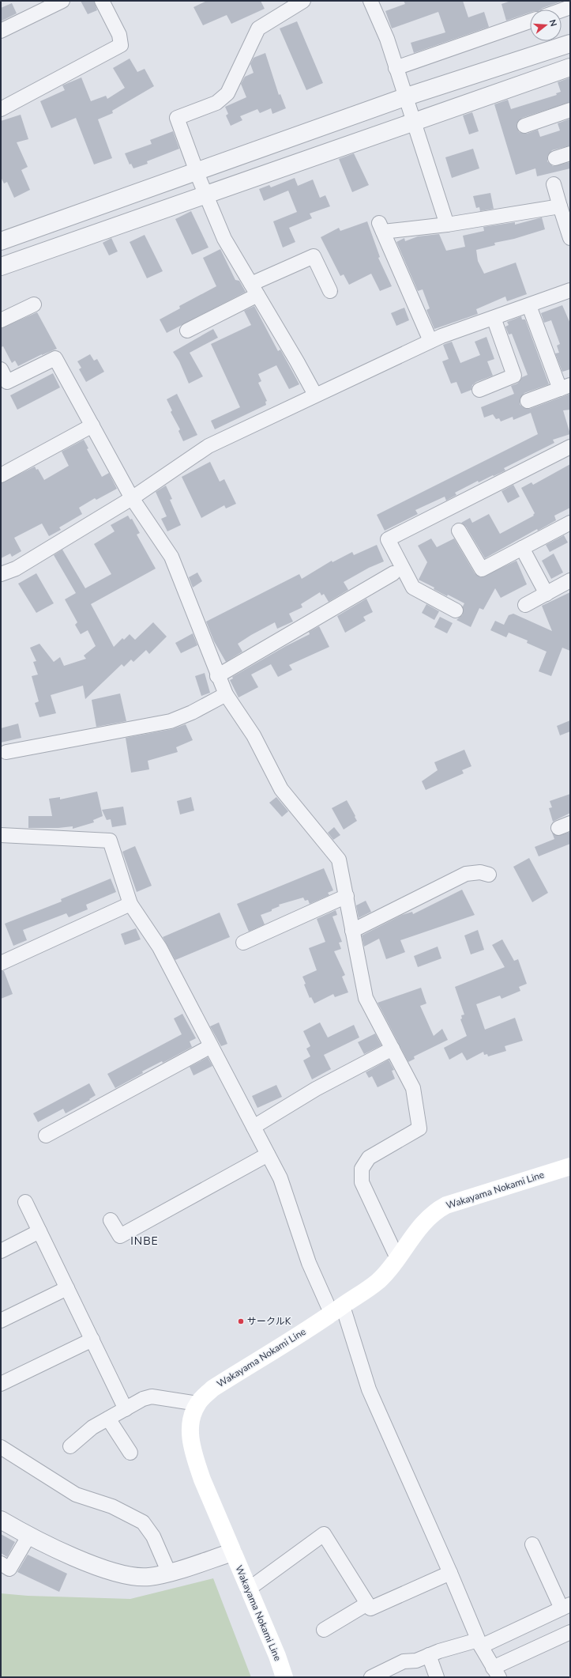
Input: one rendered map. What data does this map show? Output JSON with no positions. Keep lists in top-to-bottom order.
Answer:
{
  "streets": {
    "main road": ["Wakayama Nokami Line"]
  },
  "districts": ["INBE"],
  "places": ["サークルK"],
  "north": "right"
}
